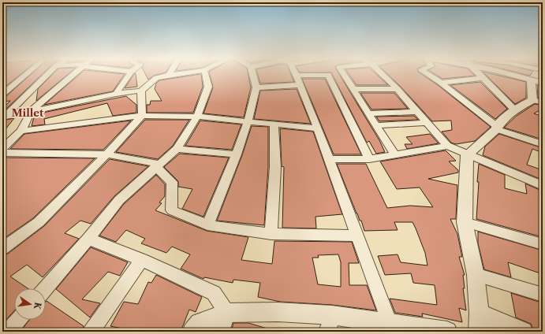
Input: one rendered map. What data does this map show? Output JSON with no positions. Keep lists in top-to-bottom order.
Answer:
{
  "districts": ["Millet"],
  "north": "right"
}
